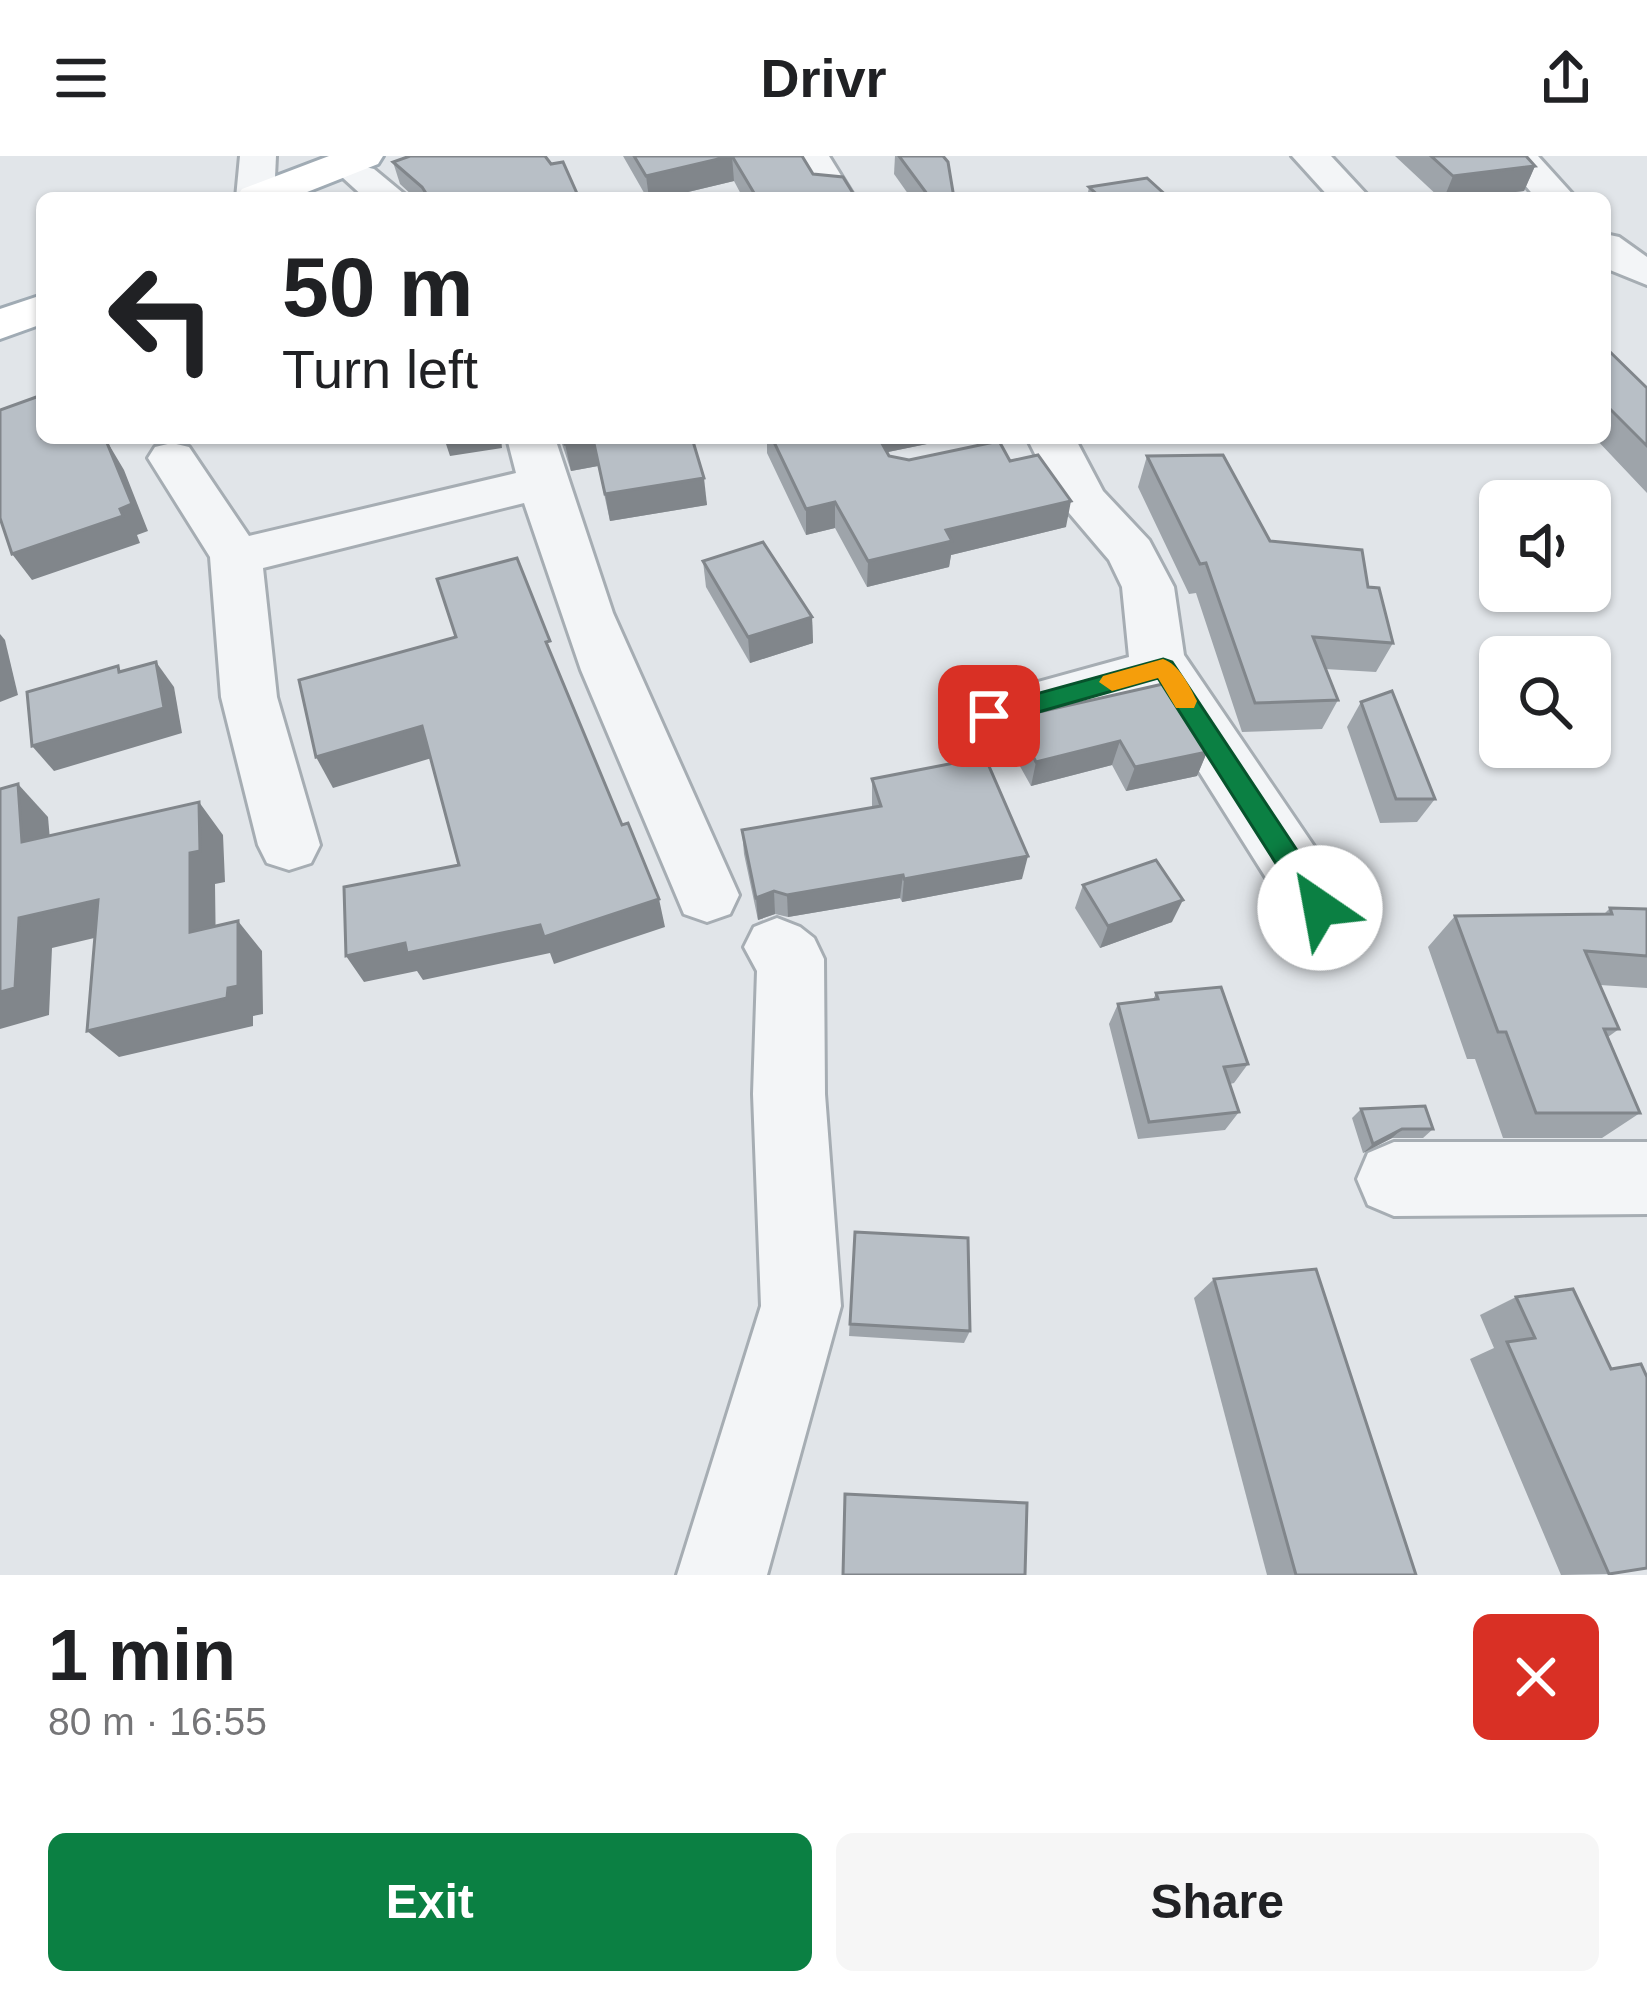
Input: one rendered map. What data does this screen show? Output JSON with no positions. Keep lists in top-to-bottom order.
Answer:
{
  "page": {
    "header": "Drivr",
    "turn": ["50 m", "Turn left"],
    "heading": ["1 min", "80 m · 16:55"],
    "buttons": ["Exit", "Share"]
  }
}
